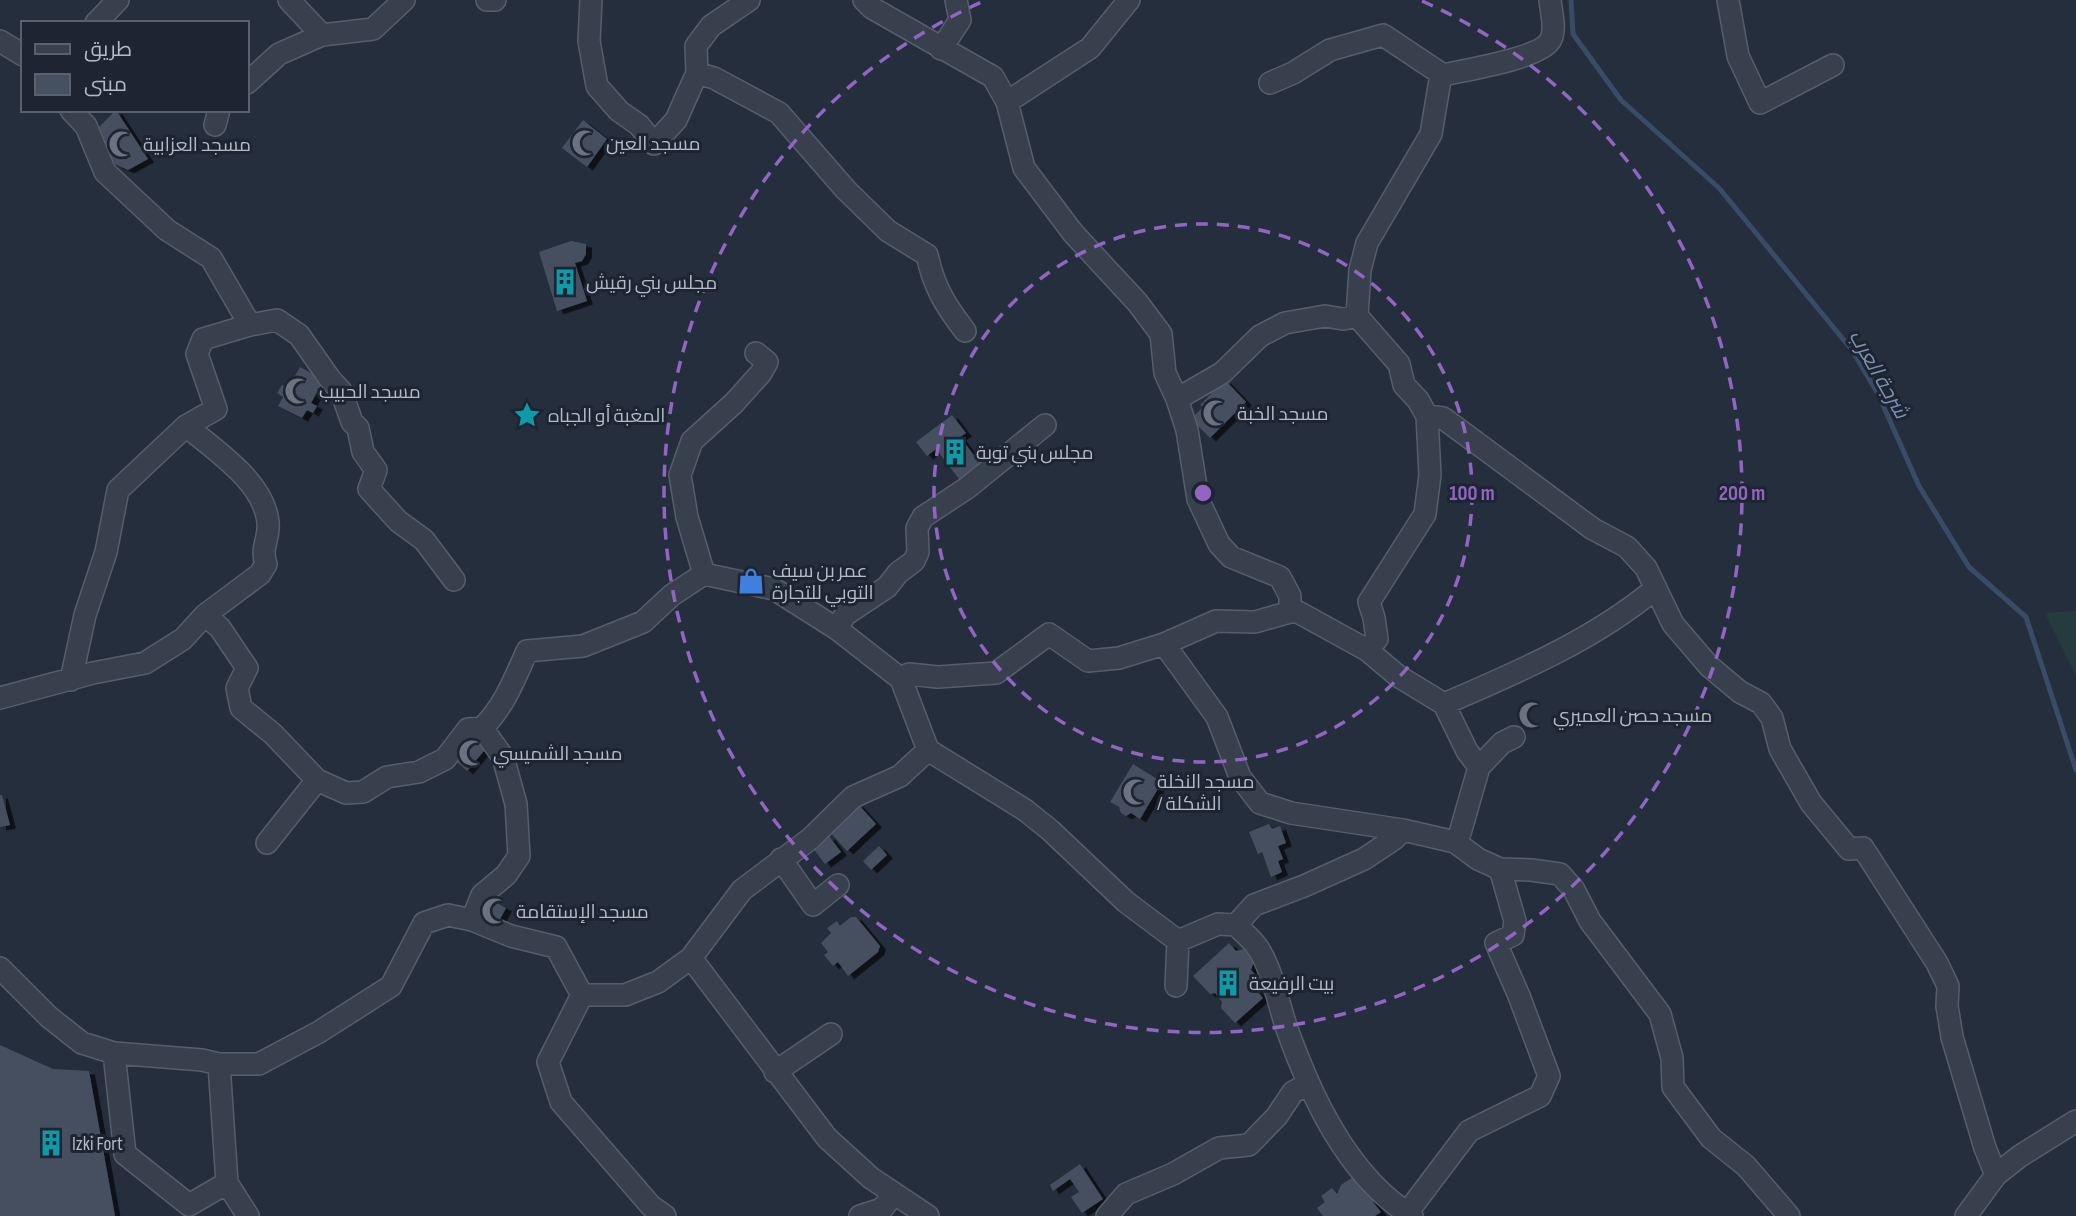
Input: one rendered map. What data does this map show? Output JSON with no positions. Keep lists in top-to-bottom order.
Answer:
{
  "water": ["شرجة العرب"],
  "places": {
    "mosque": [
      "مسجد العين",
      "مسجد العزابية",
      "مسجد الحبيب",
      "مسجد الخبة",
      "مسجد حصن العميري",
      "مسجد الشميسي",
      "مسجد النخلة / الشكلة",
      "مسجد الإستقامة"
    ],
    "building": [
      "مجلس بني رقيش",
      "مجلس بني توبة",
      "بيت الرفيعة",
      "Izki Fort"
    ],
    "place": ["المغبة أو الجباه"],
    "shop": ["عمر بن سيف التوبي للتجارة"]
  },
  "legend": ["طريق", "مبنى"],
  "rings": ["100 m", "200 m"]
}
